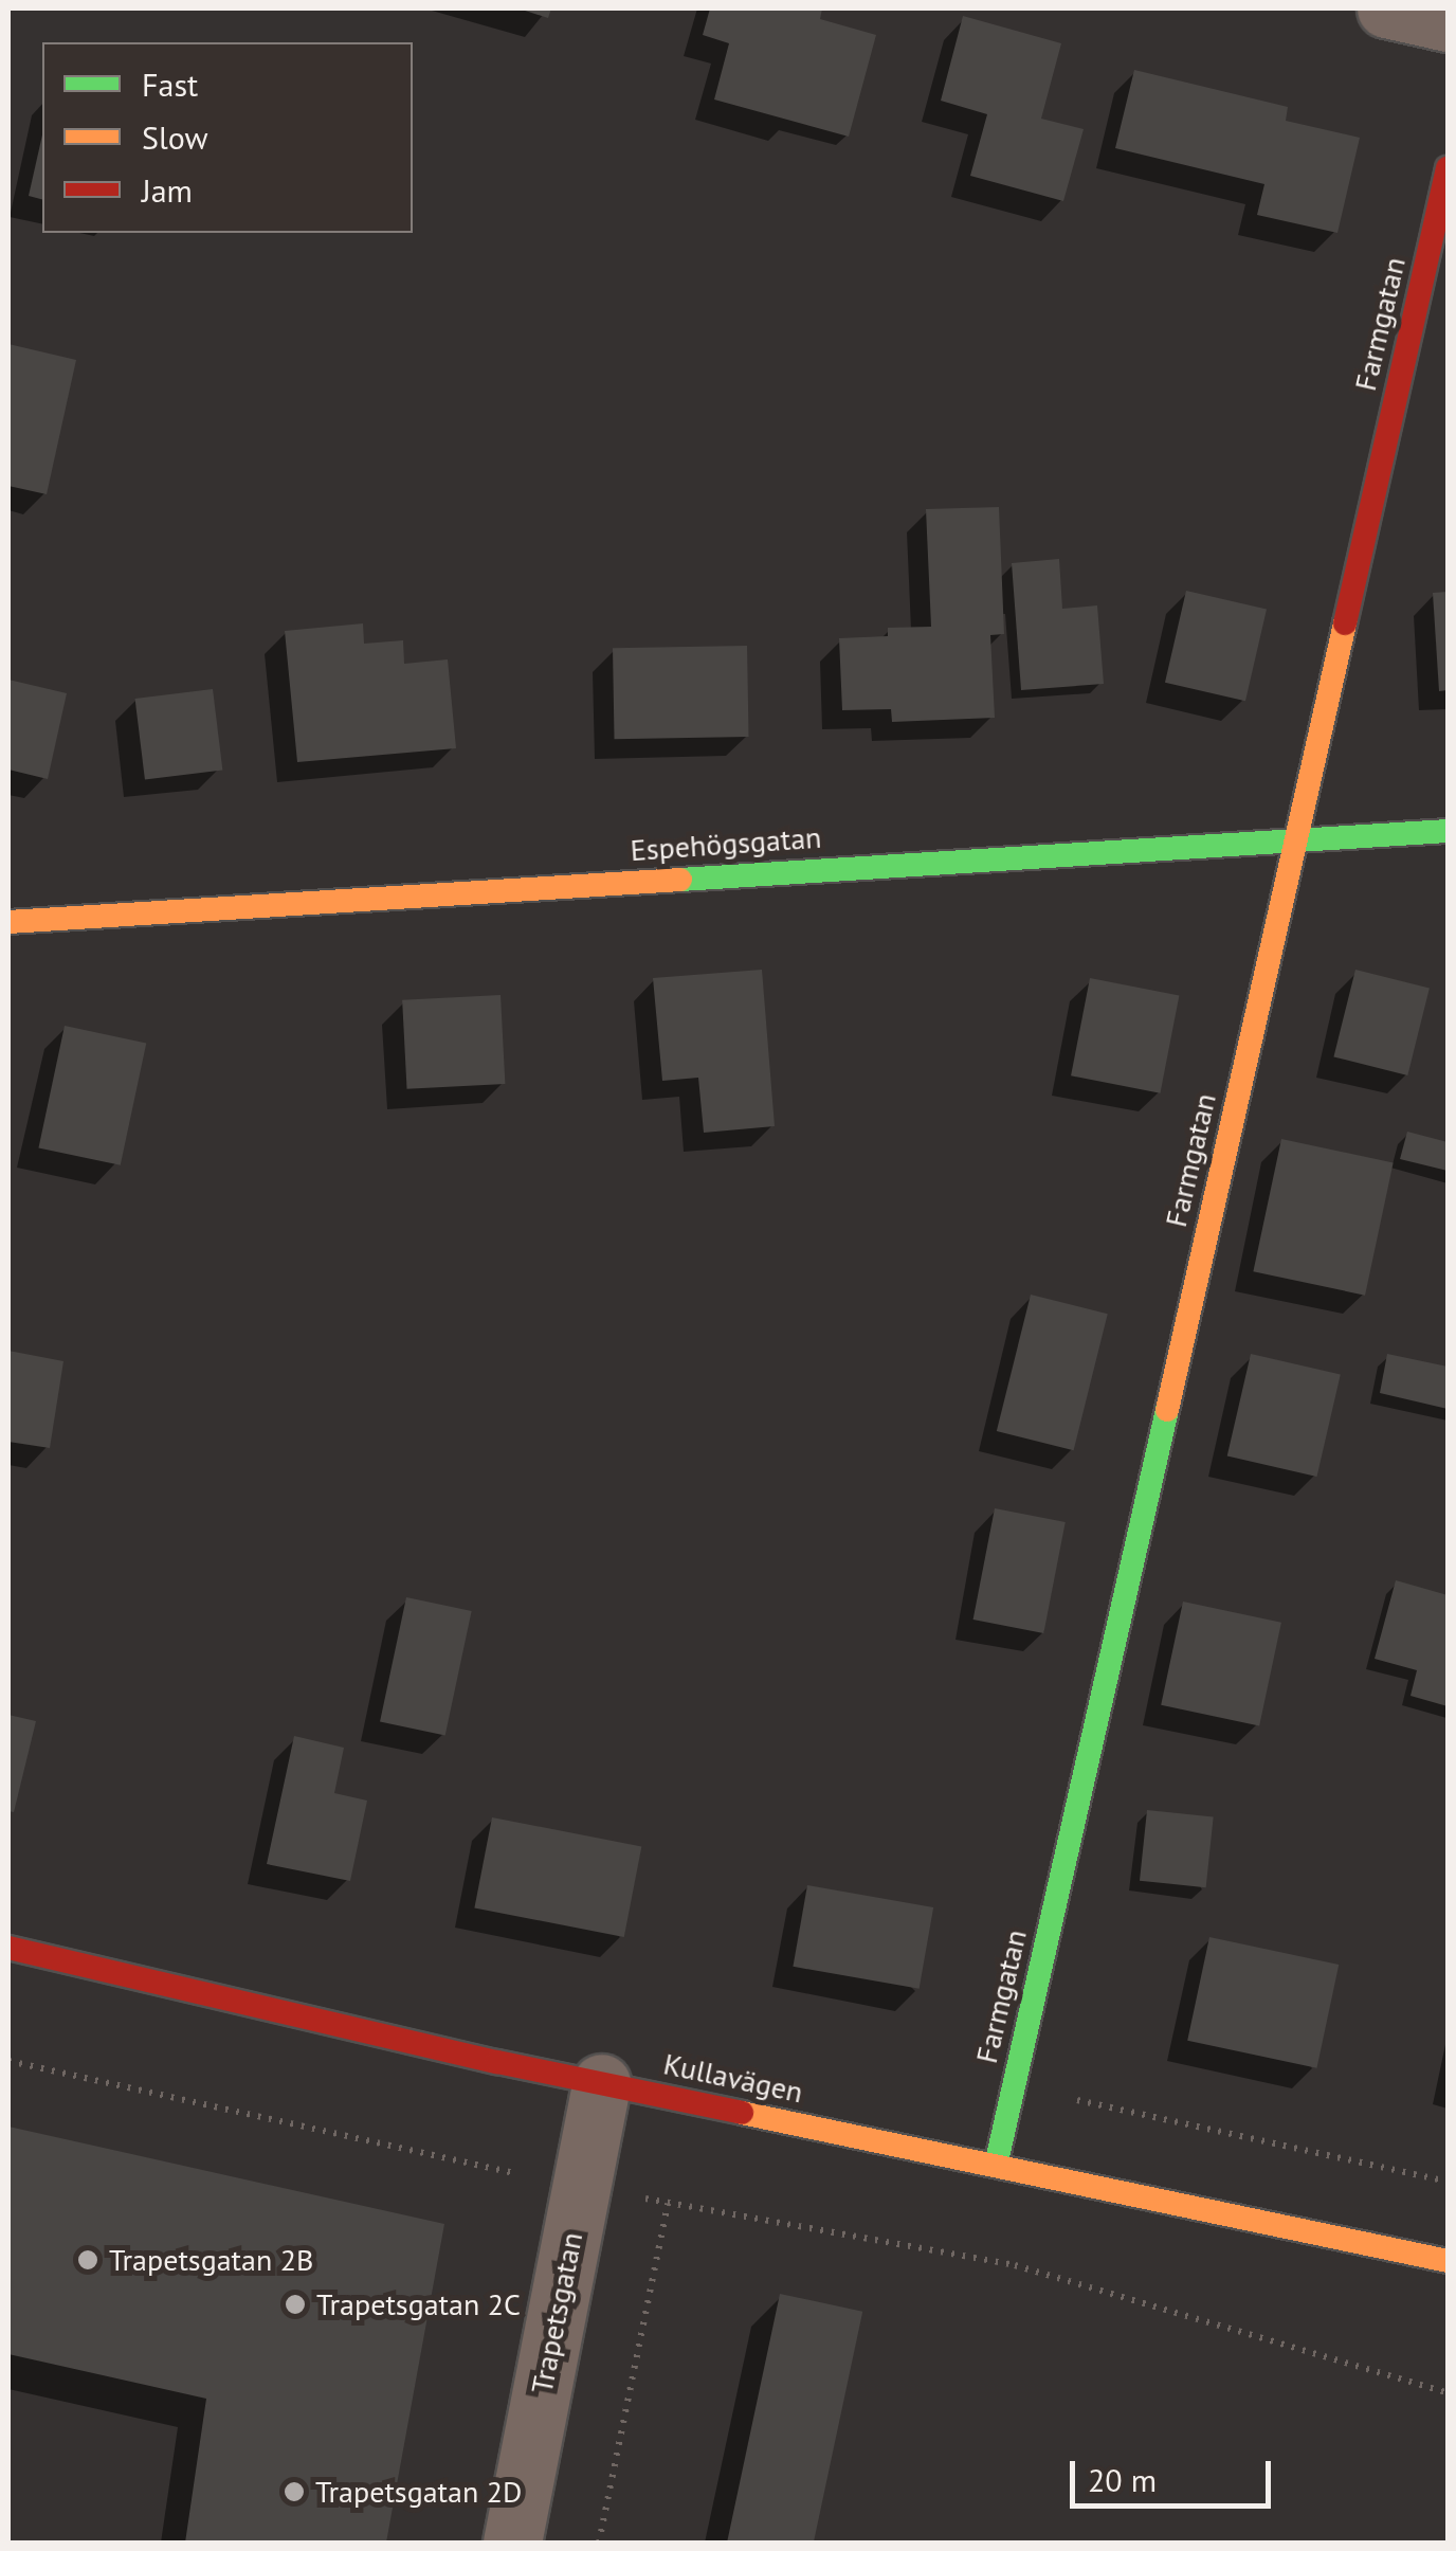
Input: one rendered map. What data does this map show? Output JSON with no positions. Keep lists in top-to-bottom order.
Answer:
{
  "streets": {
    "street": [
      "Farmgatan",
      "Espehögsgatan",
      "Kullavägen",
      "Trapetsgatan"
    ]
  },
  "crossings": [
    ["Farmgatan", "Espehögsgatan"],
    ["Farmgatan", "Kullavägen"],
    ["Kullavägen", "Trapetsgatan"]
  ],
  "places": ["Trapetsgatan 2B", "Trapetsgatan 2C", "Trapetsgatan 2D"],
  "legend": ["Fast", "Slow", "Jam"],
  "scale_bar": "20 m"
}
